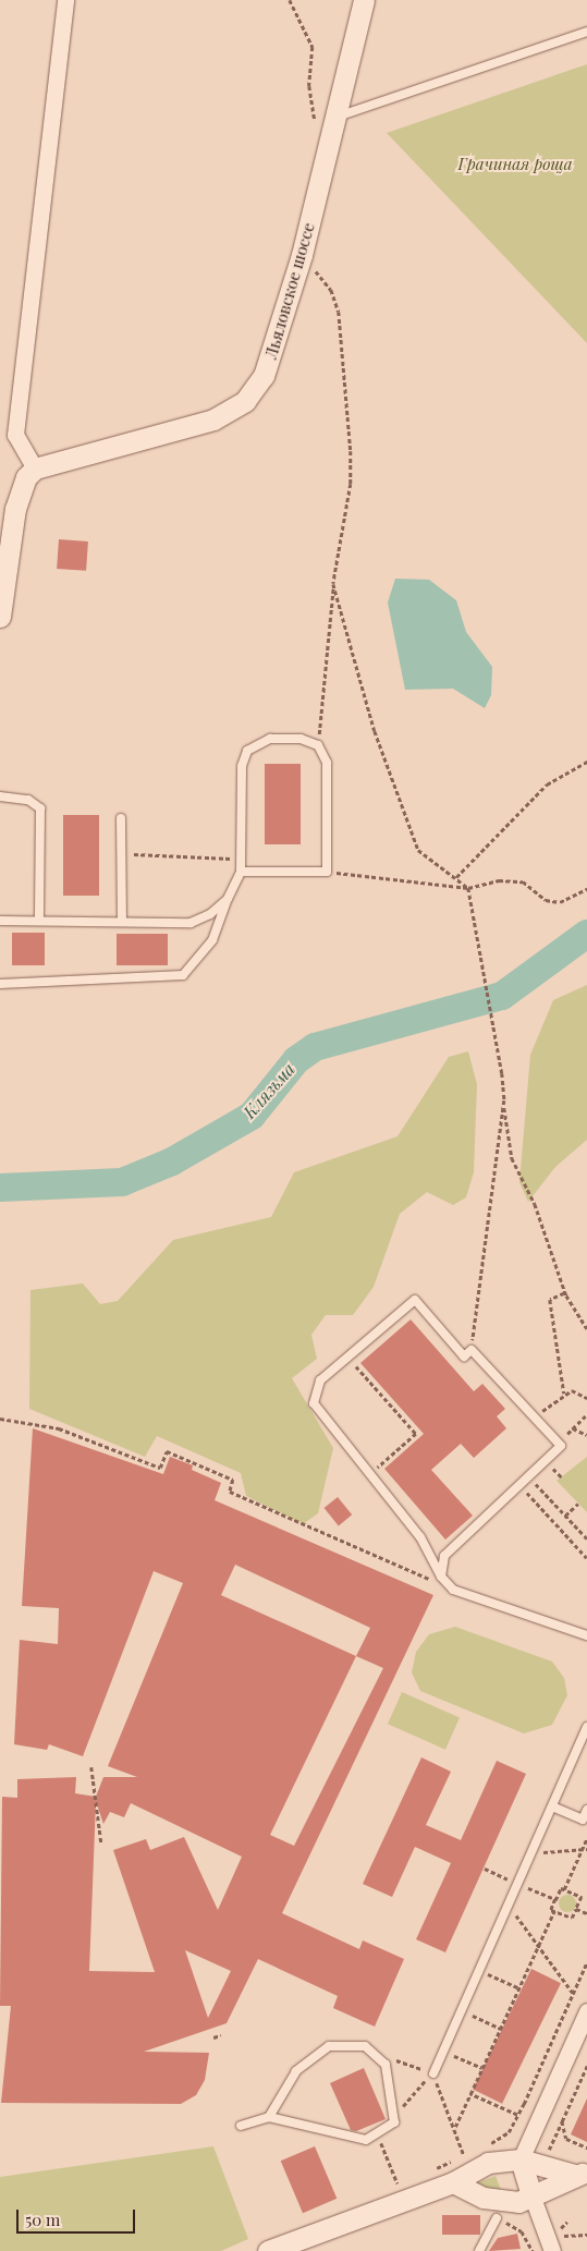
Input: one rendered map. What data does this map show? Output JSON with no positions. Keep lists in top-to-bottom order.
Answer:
{
  "streets": {
    "street": ["Льяловское шоссе"]
  },
  "water": ["Клязьма"],
  "parks": ["Грачиная роща"],
  "scale_bar": "50 m"
}
